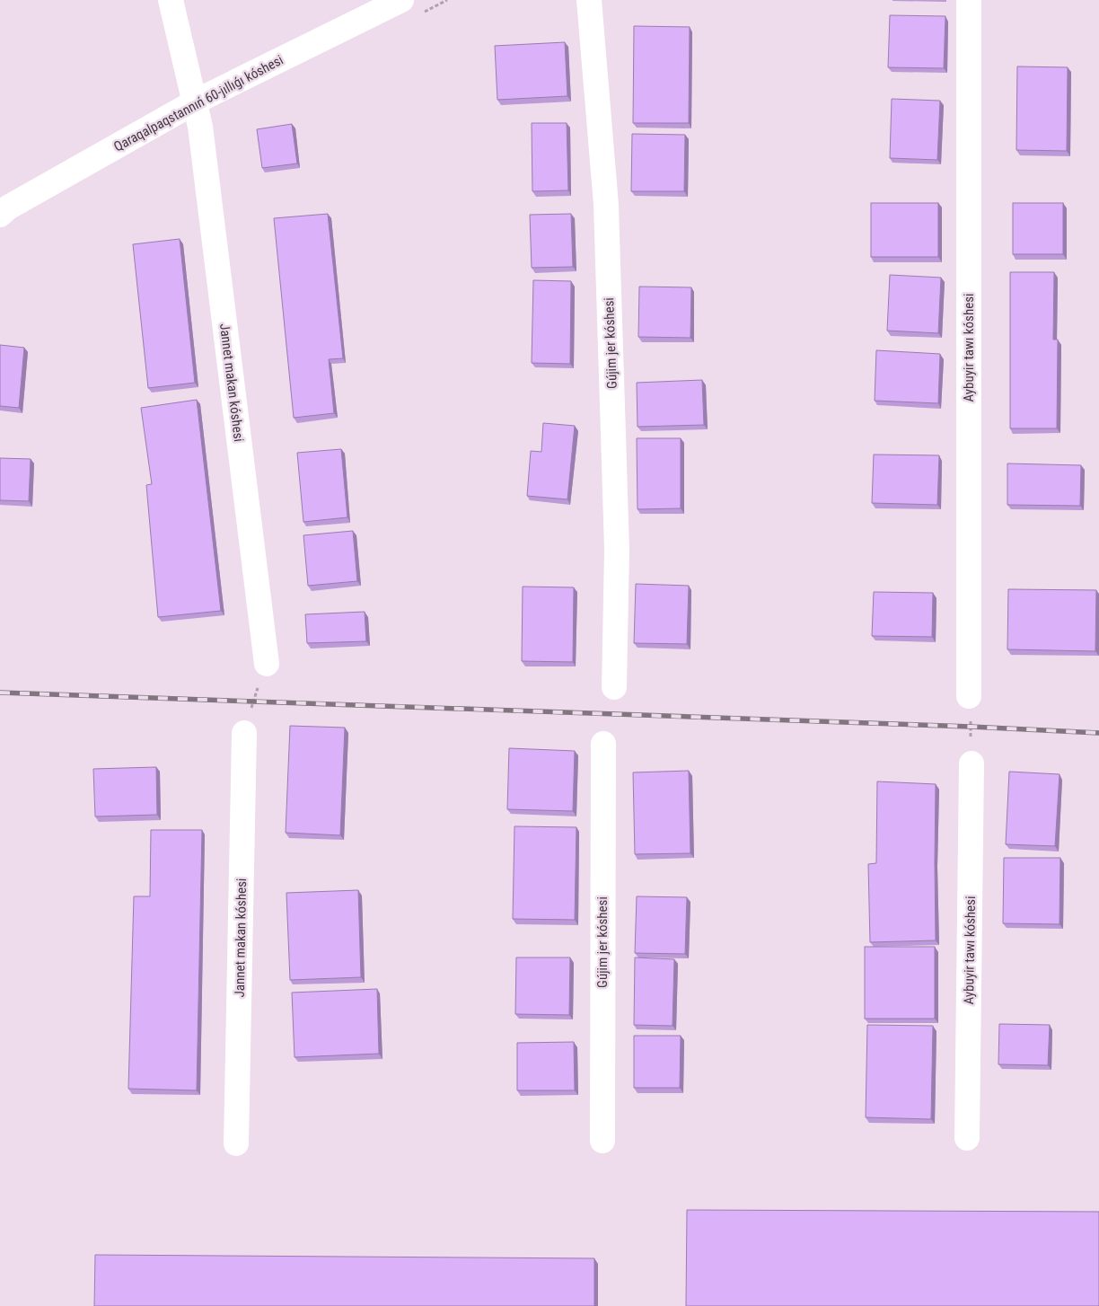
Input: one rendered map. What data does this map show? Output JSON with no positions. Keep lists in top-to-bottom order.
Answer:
{
  "streets": {
    "street": [
      "Qaraqalpaqstannıń 60-jıllıǵı kóshesi",
      "Gújim jer kóshesi",
      "Aybuyir tawı kóshesi",
      "Jannet makan kóshesi"
    ]
  },
  "crossings": [
    ["Qaraqalpaqstannıń 60-jıllıǵı kóshesi", "Jannet makan kóshesi"]
  ]
}
